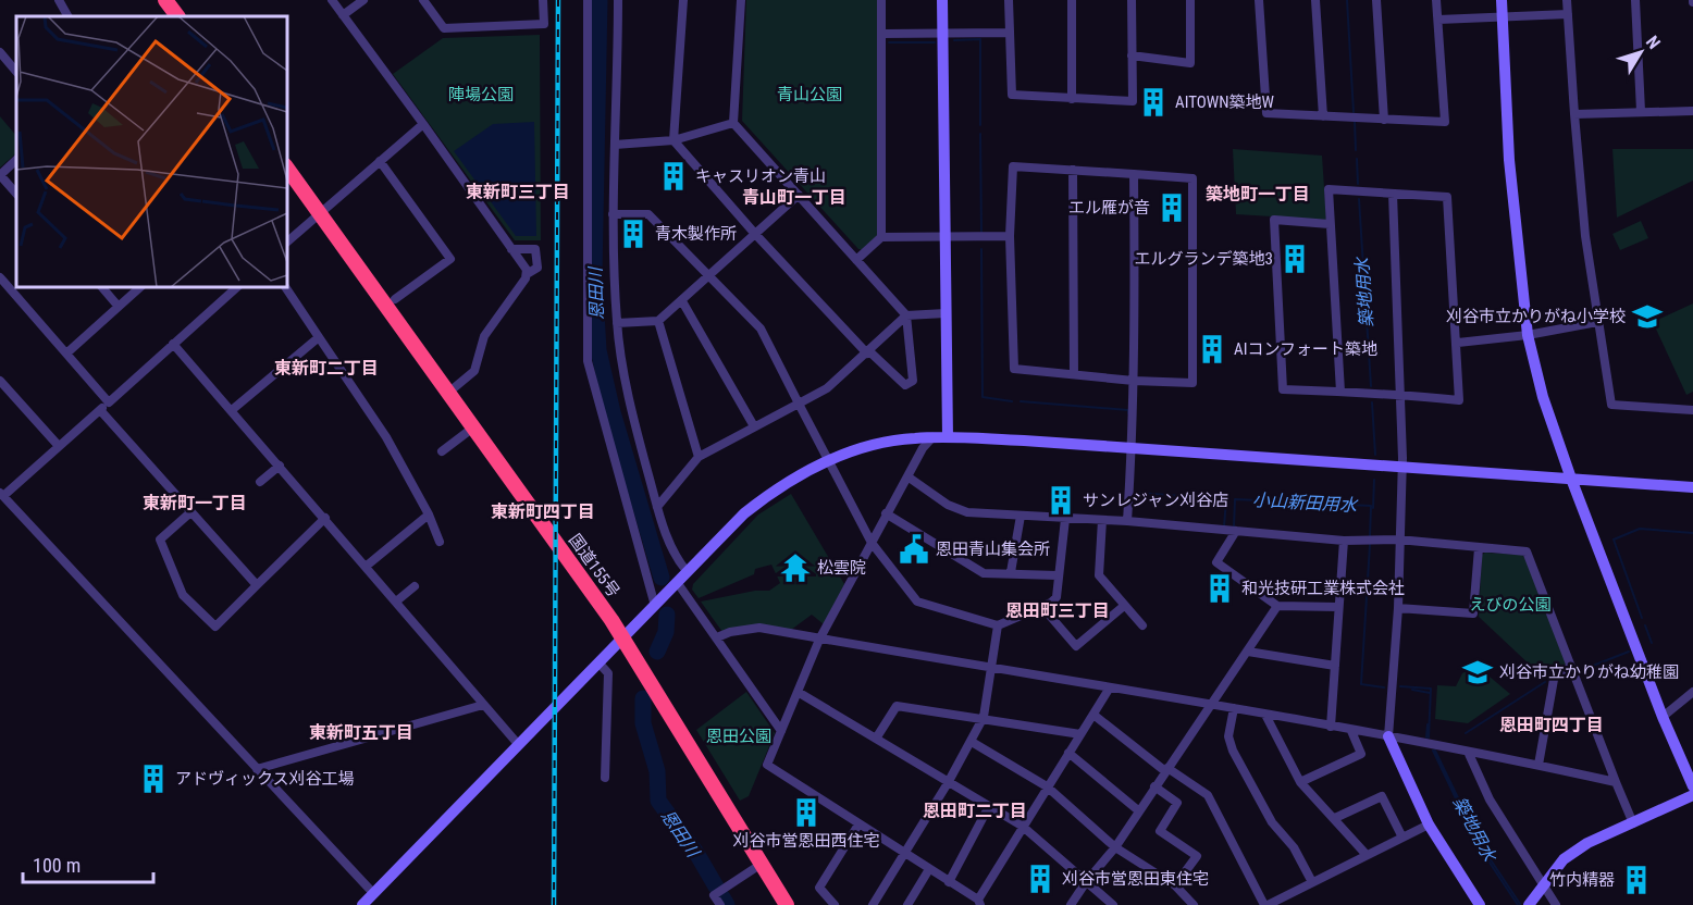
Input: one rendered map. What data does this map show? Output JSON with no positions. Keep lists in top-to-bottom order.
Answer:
{
  "streets": {
    "highway": ["国道155号"]
  },
  "districts": [
    "東新町三丁目",
    "築地町一丁目",
    "青山町一丁目",
    "東新町二丁目",
    "東新町一丁目",
    "東新町四丁目",
    "恩田町三丁目",
    "恩田町四丁目",
    "東新町五丁目",
    "恩田町二丁目"
  ],
  "water": ["築地用水", "恩田川", "小山新田用水"],
  "parks": [
    "陣場公園",
    "青山公園",
    "えびの公園",
    "恩田公園"
  ],
  "places": {
    "building": [
      "AITOWN築地W",
      "キャスリオン青山",
      "エル雁が音",
      "青木製作所",
      "エルグランデ築地3",
      "AIコンフォート築地",
      "サンレジャン刈谷店",
      "和光技研工業株式会社",
      "アドヴィックス刈谷工場",
      "刈谷市営恩田西住宅",
      "刈谷市営恩田東住宅",
      "竹内精器"
    ],
    "school or university": ["刈谷市立かりがね小学校", "刈谷市立かりがね幼稚園"],
    "public building": ["恩田青山集会所"],
    "temple": ["松雲院"]
  },
  "scale_bar": "100 m",
  "north": "top right"
}
